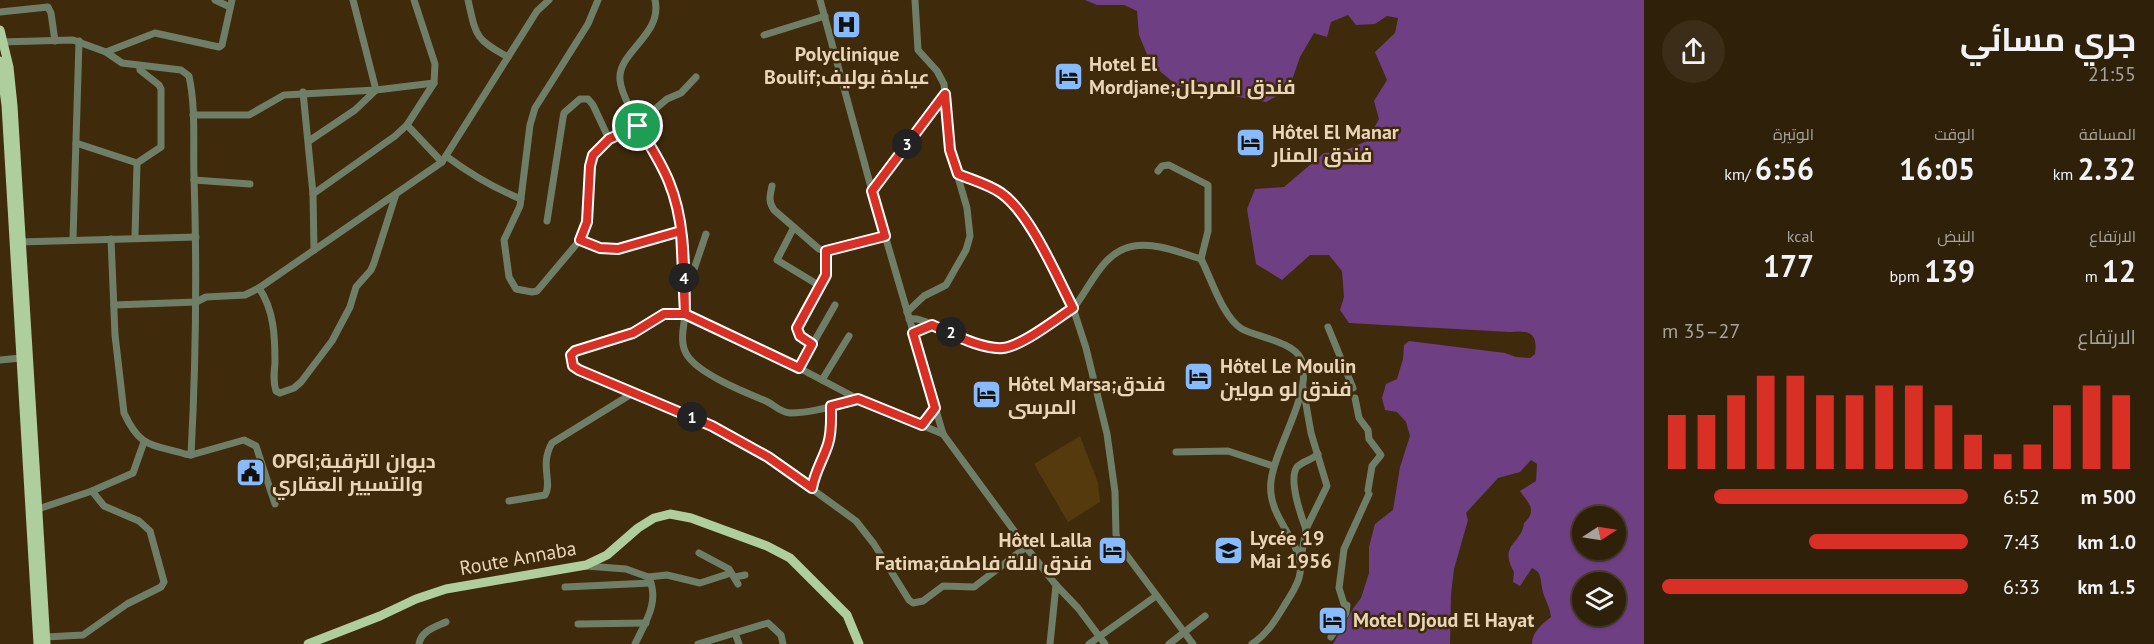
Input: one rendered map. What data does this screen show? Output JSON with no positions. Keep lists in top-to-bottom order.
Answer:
{
  "streets": {
    "main road": ["Route Annaba"]
  },
  "places": {
    "hospital": ["Polyclinique Boulif;عيادة بوليف"],
    "hotel": [
      "Hotel El Mordjane;فندق المرجان",
      "Hôtel El Manar فندق المنار",
      "Hôtel Le Moulin فندق لو مولين",
      "Hôtel Marsa;فندق المرسى",
      "Hôtel Lalla Fatima;فندق لالة فاطمة",
      "Motel Djoud El Hayat"
    ],
    "public building": ["OPGI;ديوان الترقية والتسيير العقاري"],
    "school or university": ["Lycée 19 Mai 1956"]
  },
  "north": "right",
  "page": {
    "heading": ["جري مسائي", "21:55"],
    "stats": [
      ["المسافة", "2.32 km"],
      ["الوقت", "16:05"],
      ["الوتيرة", "6:56 /km"],
      ["الارتفاع", "12 m"],
      ["النبض", "139 bpm"],
      ["kcal", "177"]
    ],
    "pins": [
      "3",
      "4",
      "2",
      "1"
    ],
    "chart": ["الارتفاع", "27–35 m"],
    "list": [
      {
        "name": "500 m",
        "note": "6:52"
      },
      {
        "name": "1.0 km",
        "note": "7:43"
      },
      {
        "name": "1.5 km",
        "note": "6:33"
      }
    ]
  }
}
